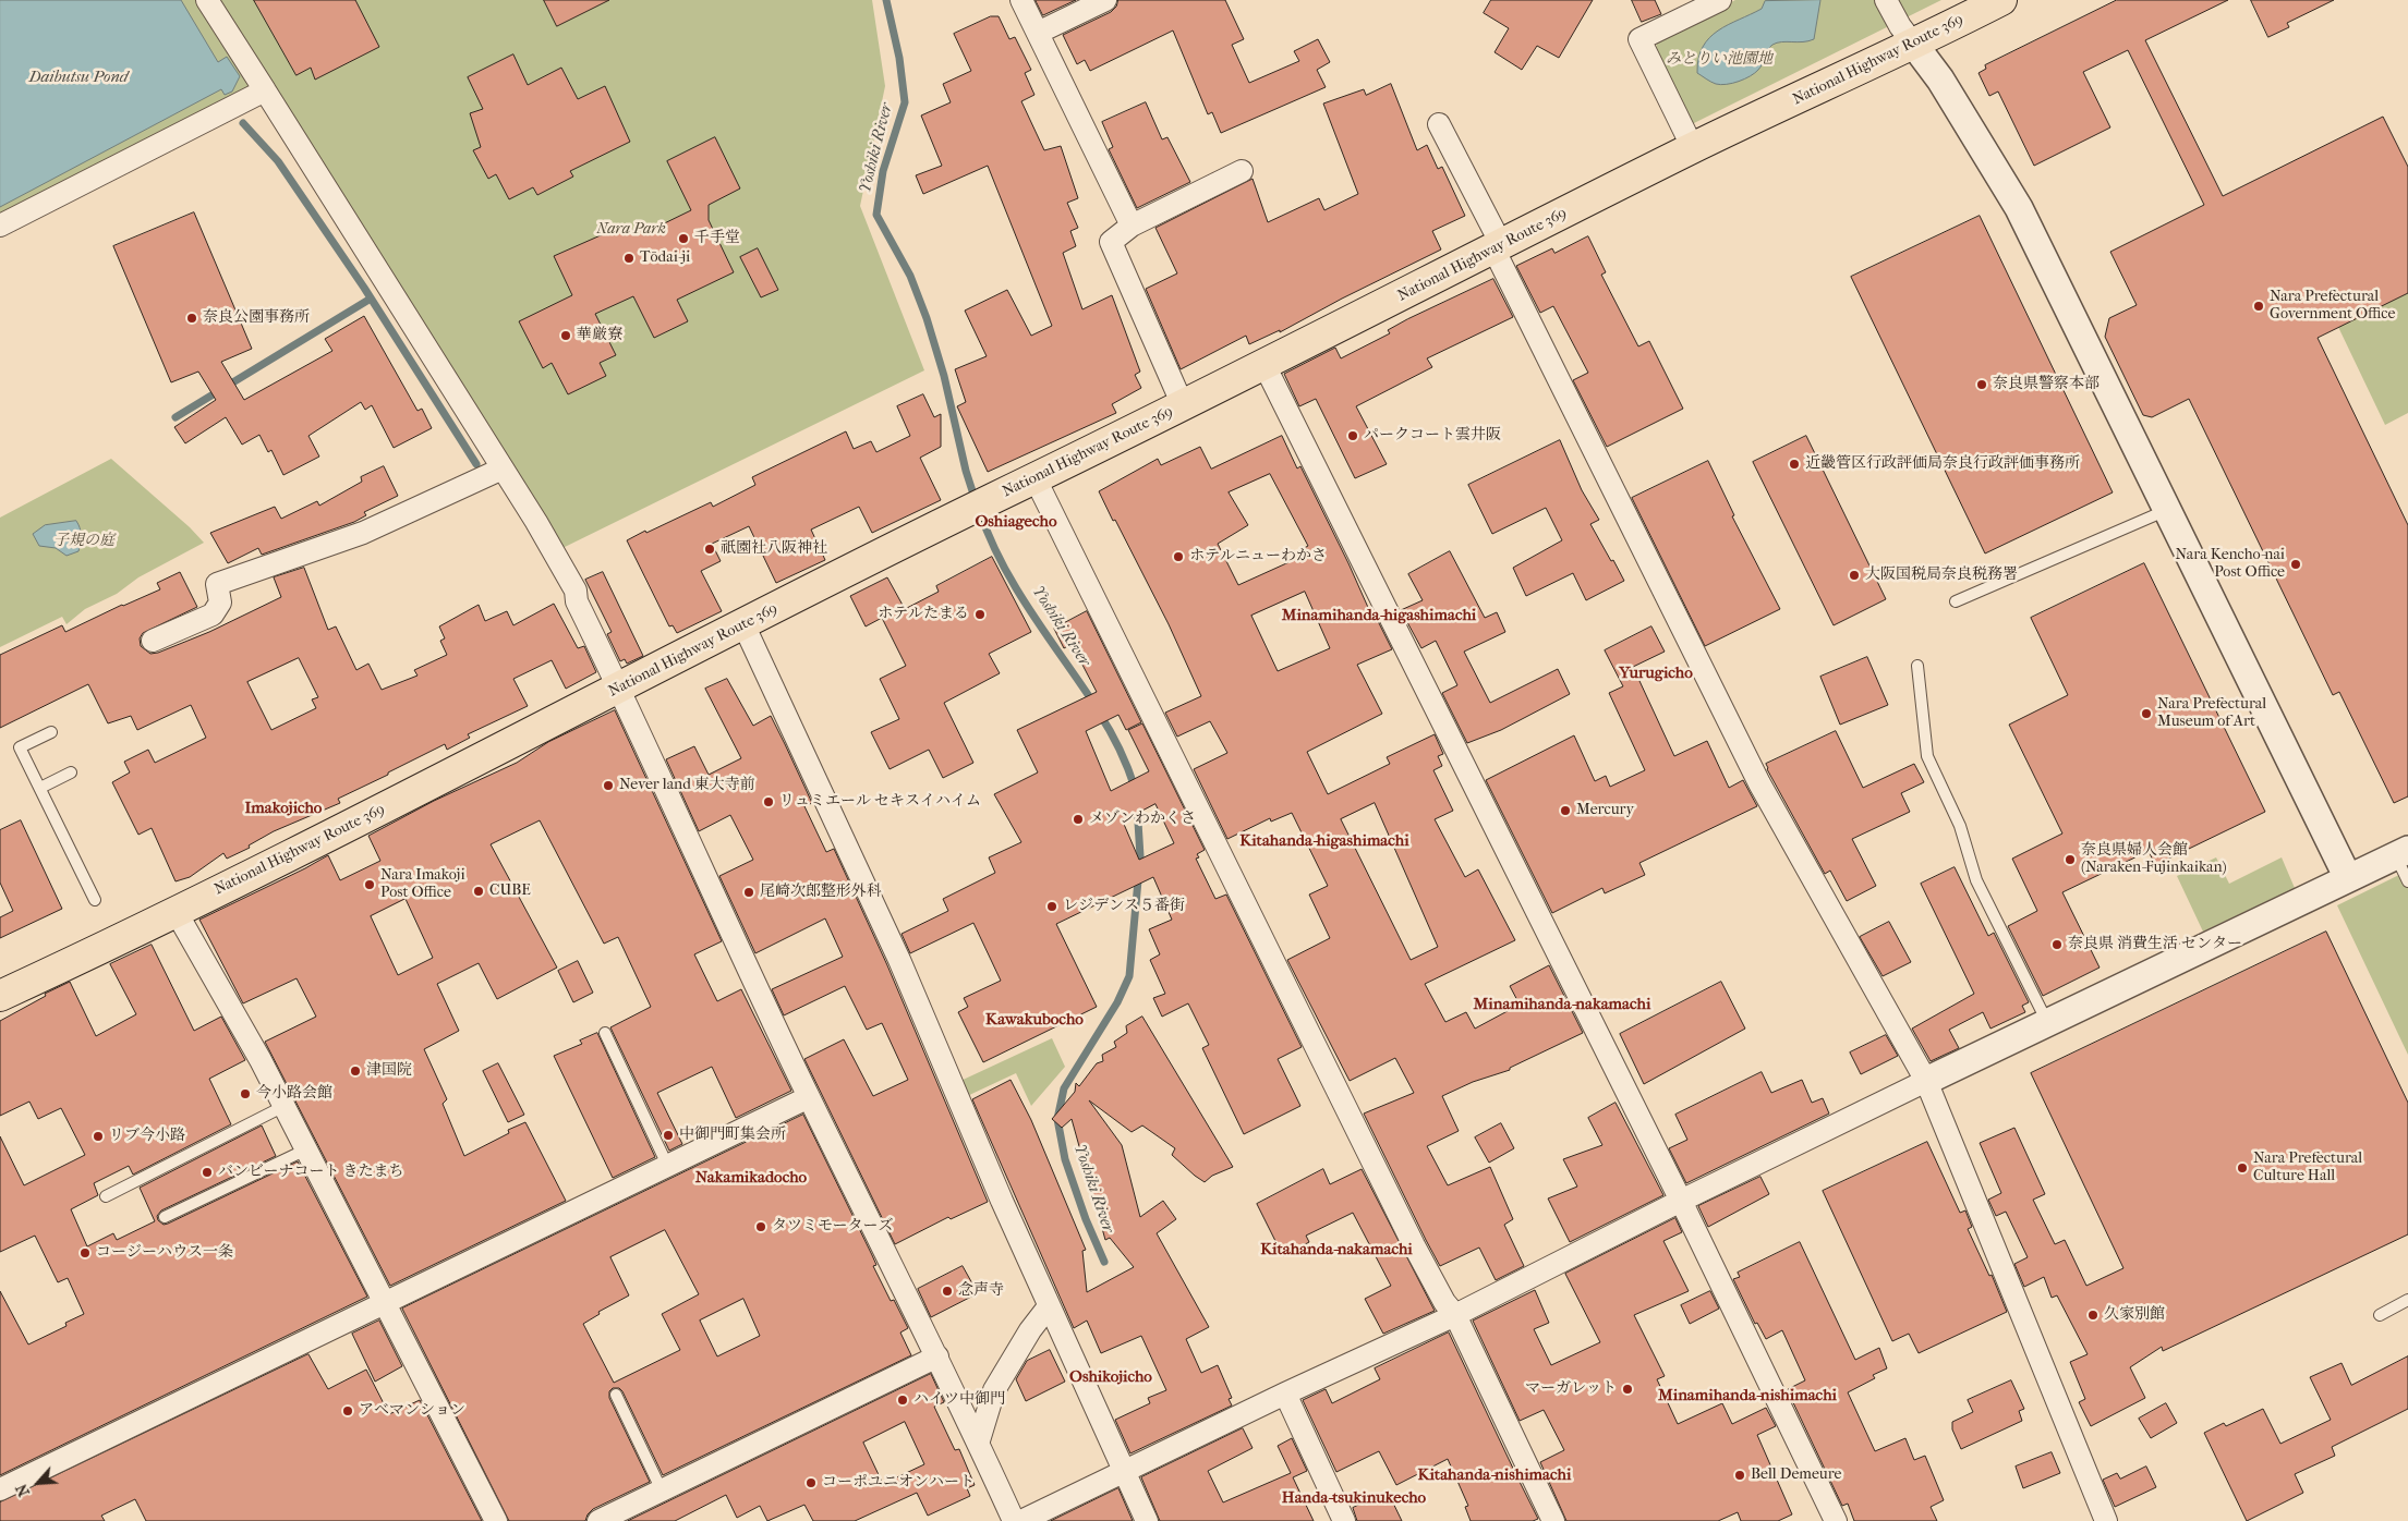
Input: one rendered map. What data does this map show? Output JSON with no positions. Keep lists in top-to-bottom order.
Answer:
{
  "streets": {
    "highway": ["National Highway Route 369"]
  },
  "districts": [
    "Oshiagecho",
    "Minamihanda-higashimachi",
    "Yurugicho",
    "Imakojicho",
    "Kitahanda-higashimachi",
    "Minamihanda-nakamachi",
    "Kawakubocho",
    "Nakamikadocho",
    "Kitahanda-nakamachi",
    "Oshikojicho",
    "Minamihanda-nishimachi",
    "Kitahanda-nishimachi",
    "Handa-tsukinukecho"
  ],
  "water": ["Daibutsu Pond", "Yoshiki River"],
  "parks": ["みとりい池園地", "Nara Park", "子規の庭"],
  "places": [
    "千手堂",
    "Tōdai-ji",
    "Nara Prefectural Government Office",
    "奈良公園事務所",
    "華厳寮",
    "奈良県警察本部",
    "パークコート雲井阪",
    "近畿管区行政評価局奈良行政評価事務所",
    "祇園社八阪神社",
    "ホテルニューわかさ",
    "Nara Kencho-nai Post Office",
    "大阪国税局奈良税務署",
    "ホテルたまる",
    "Nara Prefectural Museum of Art",
    "Never land 東大寺前",
    "リュミエール セキスイハイム",
    "Mercury",
    "メゾンわかくさ",
    "奈良県婦人会館 (Naraken-Fujinkaikan)",
    "Nara Imakoji Post Office",
    "CUBE",
    "尾崎次郎整形外科",
    "レジデンス５番街",
    "奈良県 消費生活 センター",
    "津国院",
    "今小路会館",
    "中御門町集会所",
    "リブ今小路",
    "Nara Prefectural Culture Hall",
    "バンビーナコート きたまち",
    "タツミモーターズ",
    "コージーハウス一条",
    "念声寺",
    "久家別館",
    "マーガレット",
    "ハイツ中御門",
    "アベマンション",
    "Bell Demeure",
    "コーポユニオンハート"
  ],
  "north": "bottom left"
}
